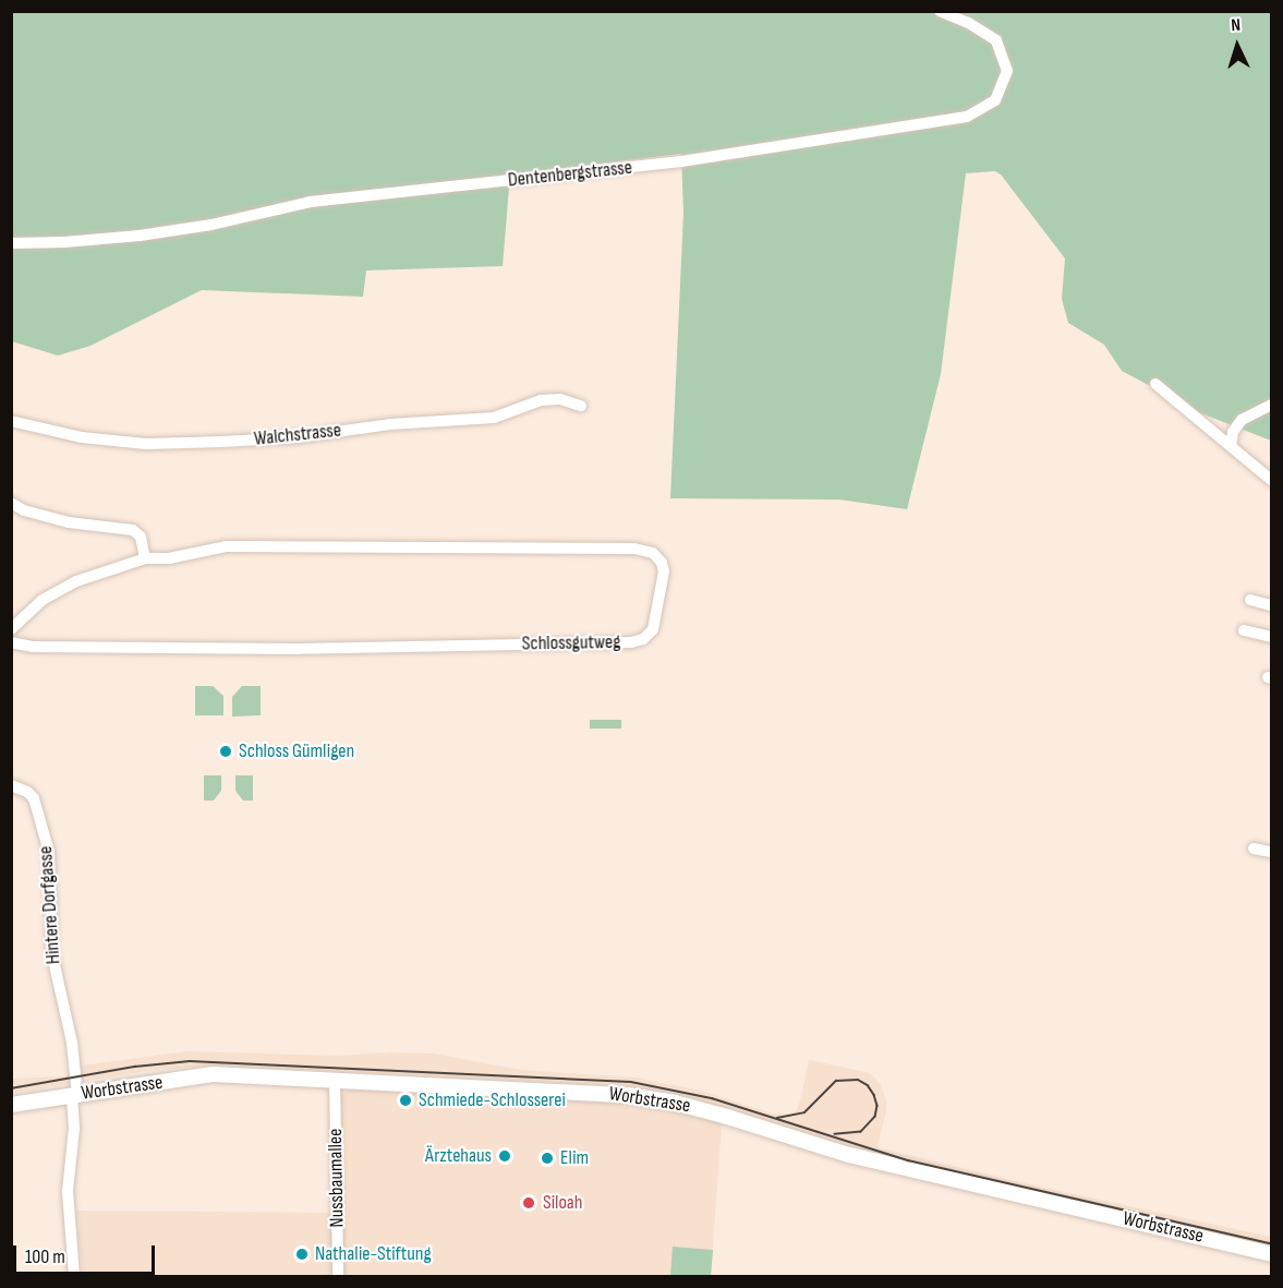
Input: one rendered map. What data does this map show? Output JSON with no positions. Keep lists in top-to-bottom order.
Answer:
{
  "streets": {
    "main road": ["Worbstrasse"],
    "street": [
      "Dentenbergstrasse",
      "Walchstrasse",
      "Schlossgutweg",
      "Hintere Dorfgasse",
      "Nussbaumallee"
    ]
  },
  "crossings": [
    ["Hintere Dorfgasse", "Worbstrasse"],
    ["Worbstrasse", "Nussbaumallee"]
  ],
  "places": [
    "Schloss Gümligen",
    "Schmiede-Schlosserei",
    "Ärztehaus",
    "Elim",
    "Siloah",
    "Nathalie-Stiftung"
  ],
  "scale_bar": "100 m",
  "north": "top"
}
